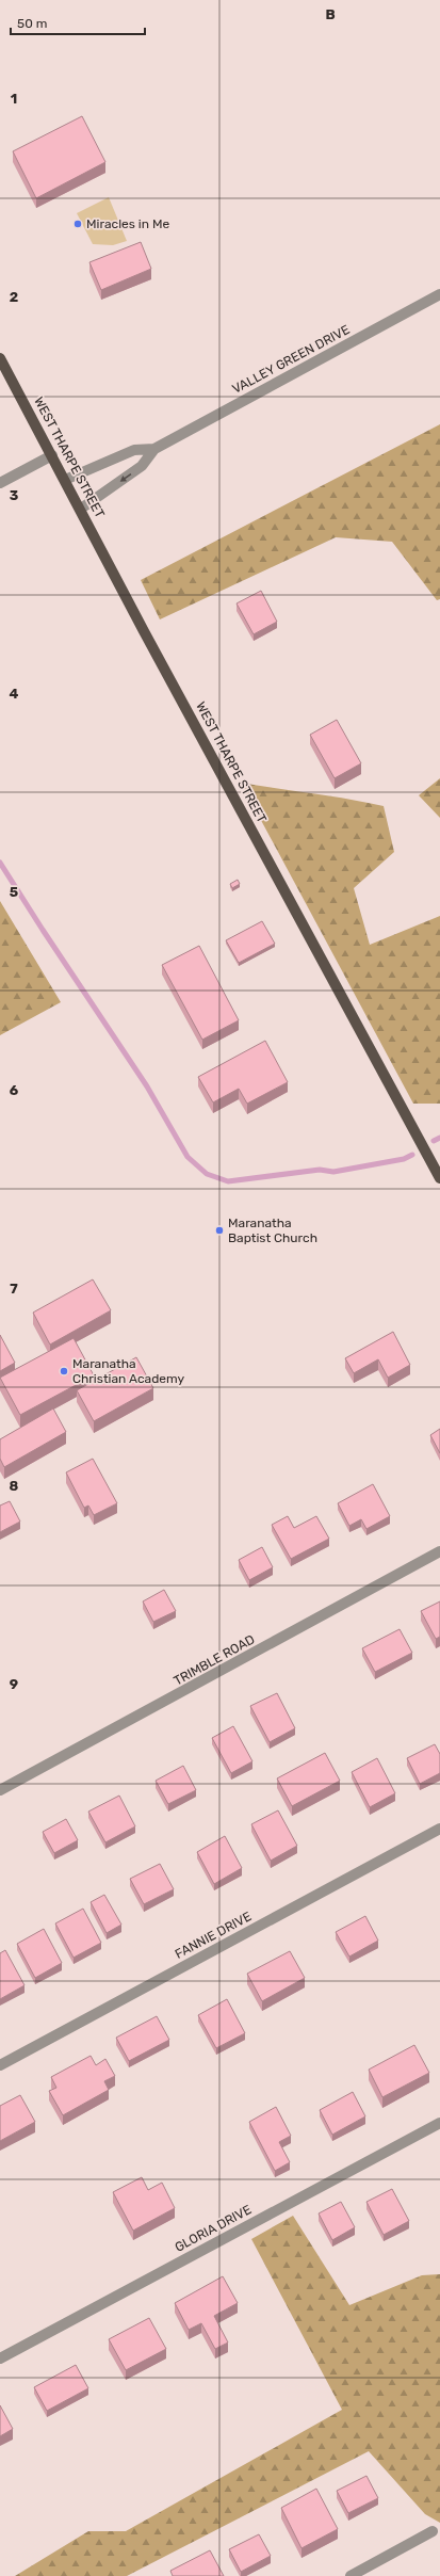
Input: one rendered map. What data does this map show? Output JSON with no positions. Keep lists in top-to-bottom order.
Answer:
{
  "streets": {
    "main road": ["WEST THARPE STREET"],
    "street": [
      "VALLEY GREEN DRIVE",
      "TRIMBLE ROAD",
      "FANNIE DRIVE",
      "GLORIA DRIVE"
    ]
  },
  "crossings": [
    ["VALLEY GREEN DRIVE", "WEST THARPE STREET"]
  ],
  "places": ["Miracles in Me", "Maranatha Baptist Church", "Maranatha Christian Academy"],
  "scale_bar": "50 m",
  "grid": {
    "columns": ["B"],
    "rows": [
      "1",
      "2",
      "3",
      "4",
      "5",
      "6",
      "7",
      "8",
      "9"
    ]
  }
}
